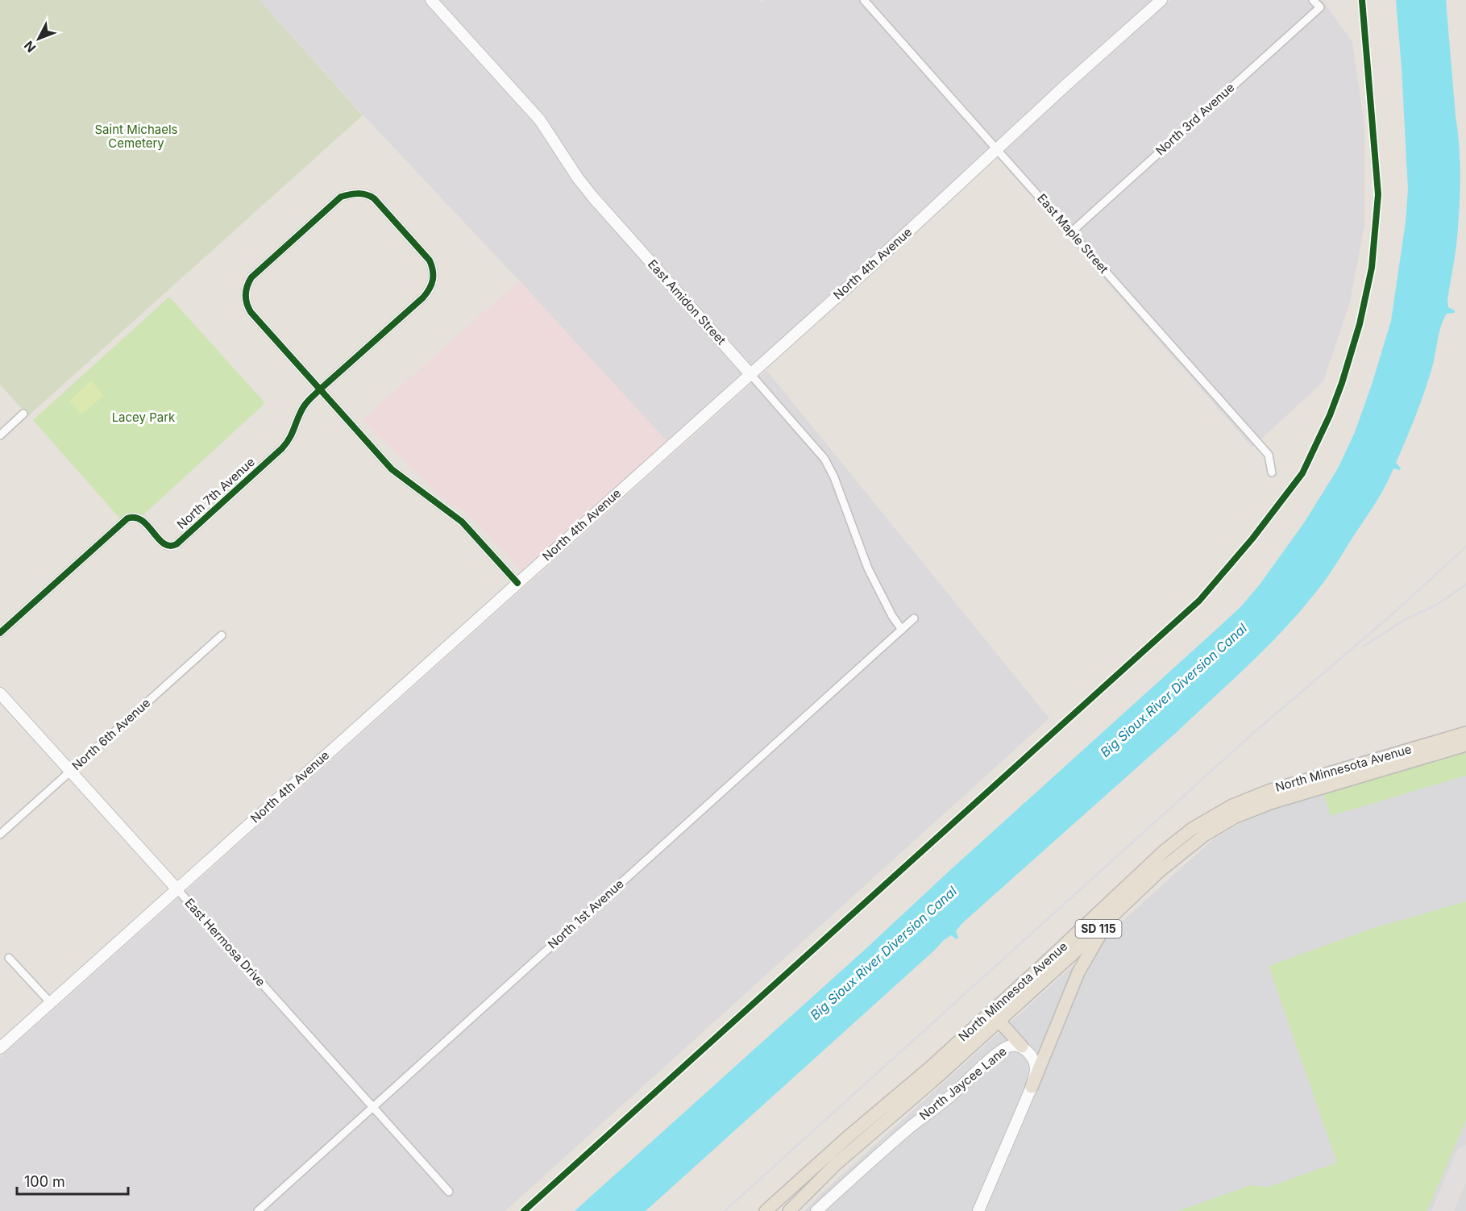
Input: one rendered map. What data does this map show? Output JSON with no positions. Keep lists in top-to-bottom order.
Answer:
{
  "streets": {
    "main road": [
      "North 4th Avenue",
      "East Amidon Street",
      "North Minnesota Avenue",
      "SD 115",
      "East Hermosa Drive",
      "North Jaycee Lane"
    ],
    "street": [
      "North 3rd Avenue",
      "East Maple Street",
      "North 7th Avenue",
      "North 6th Avenue",
      "North 1st Avenue"
    ]
  },
  "crossings": [
    ["North 3rd Avenue", "East Maple Street"],
    ["East Maple Street", "North 4th Avenue"],
    ["North 4th Avenue", "East Amidon Street"],
    ["North 4th Avenue", "East Hermosa Drive"],
    ["East Amidon Street", "North 1st Avenue"],
    ["North 6th Avenue", "East Hermosa Drive"],
    ["North 1st Avenue", "East Hermosa Drive"]
  ],
  "water": ["Big Sioux River Diversion Canal"],
  "parks": ["Saint Michaels Cemetery", "Lacey Park"],
  "scale_bar": "100 m",
  "north": "bottom left"
}
